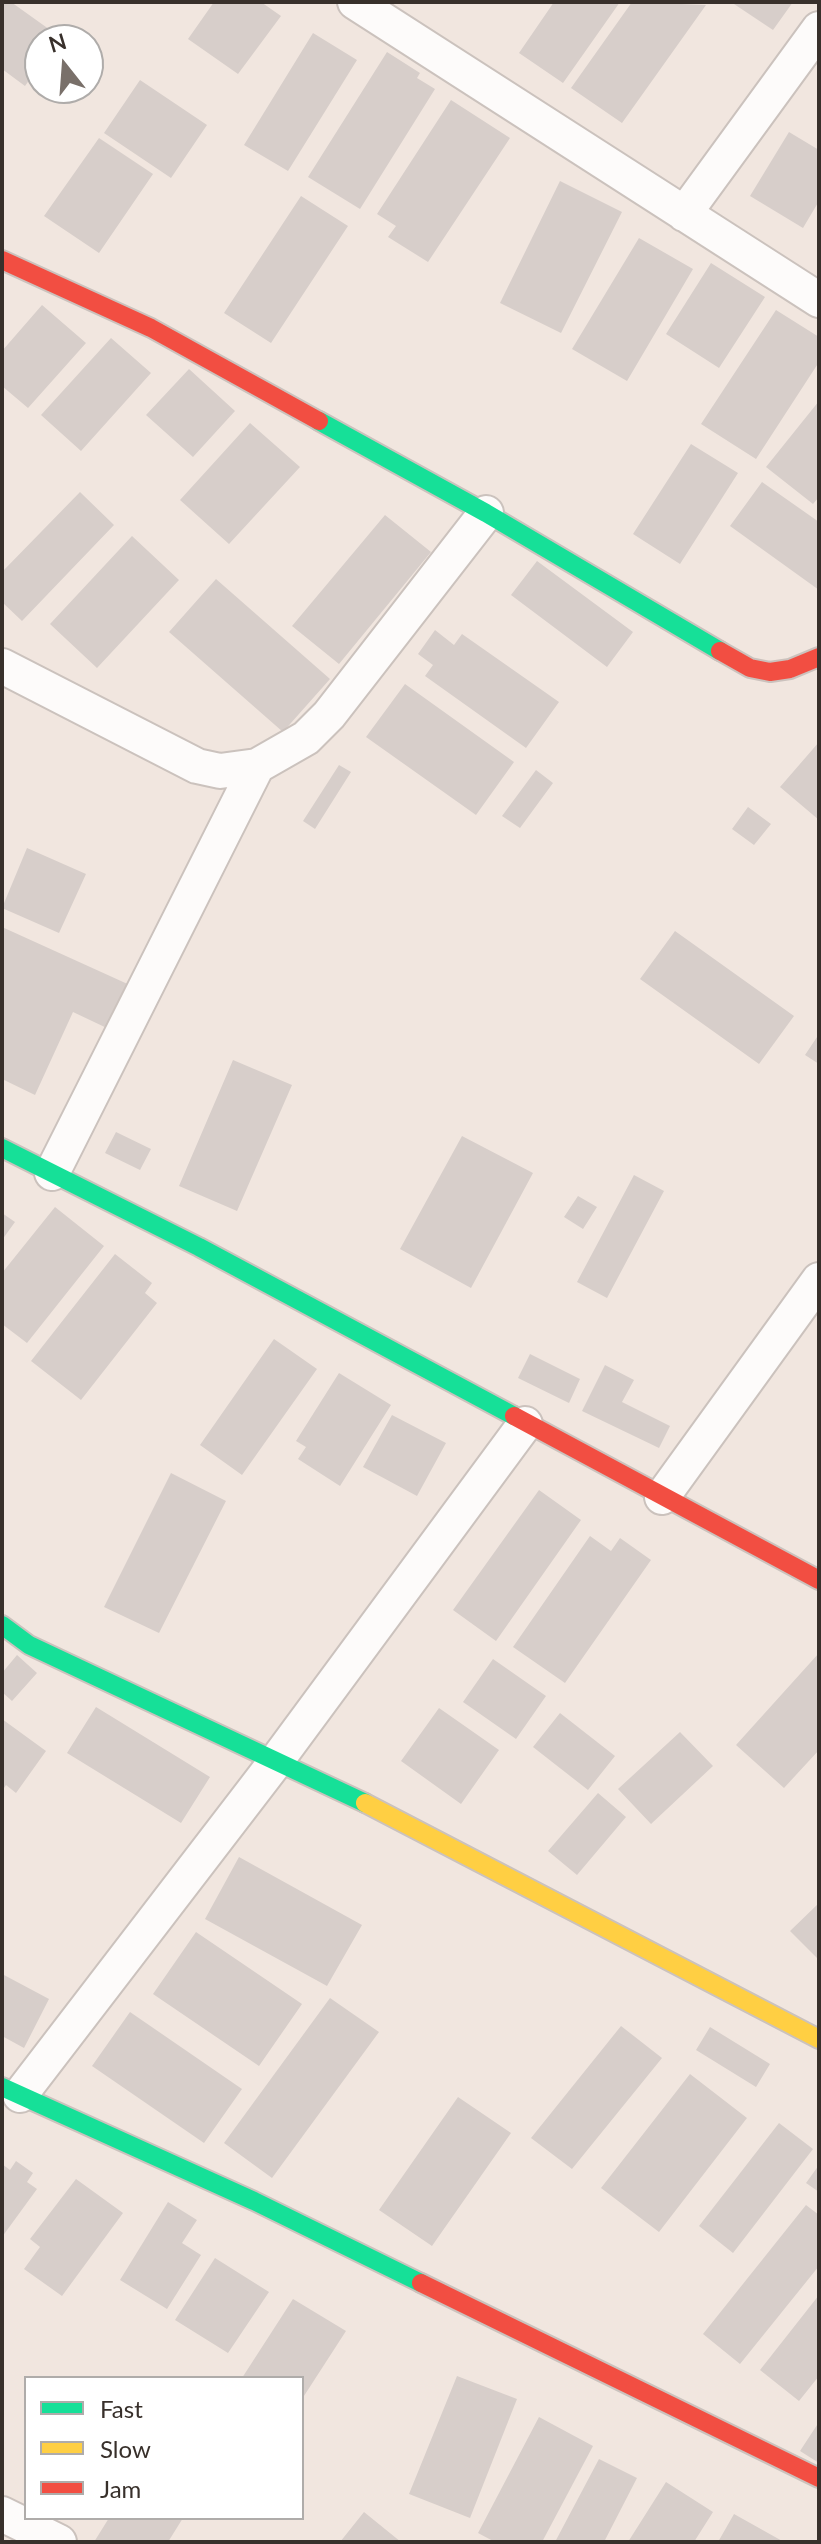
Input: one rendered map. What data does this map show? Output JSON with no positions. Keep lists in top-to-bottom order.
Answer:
{
  "legend": ["Fast", "Slow", "Jam"],
  "north": "top"
}
